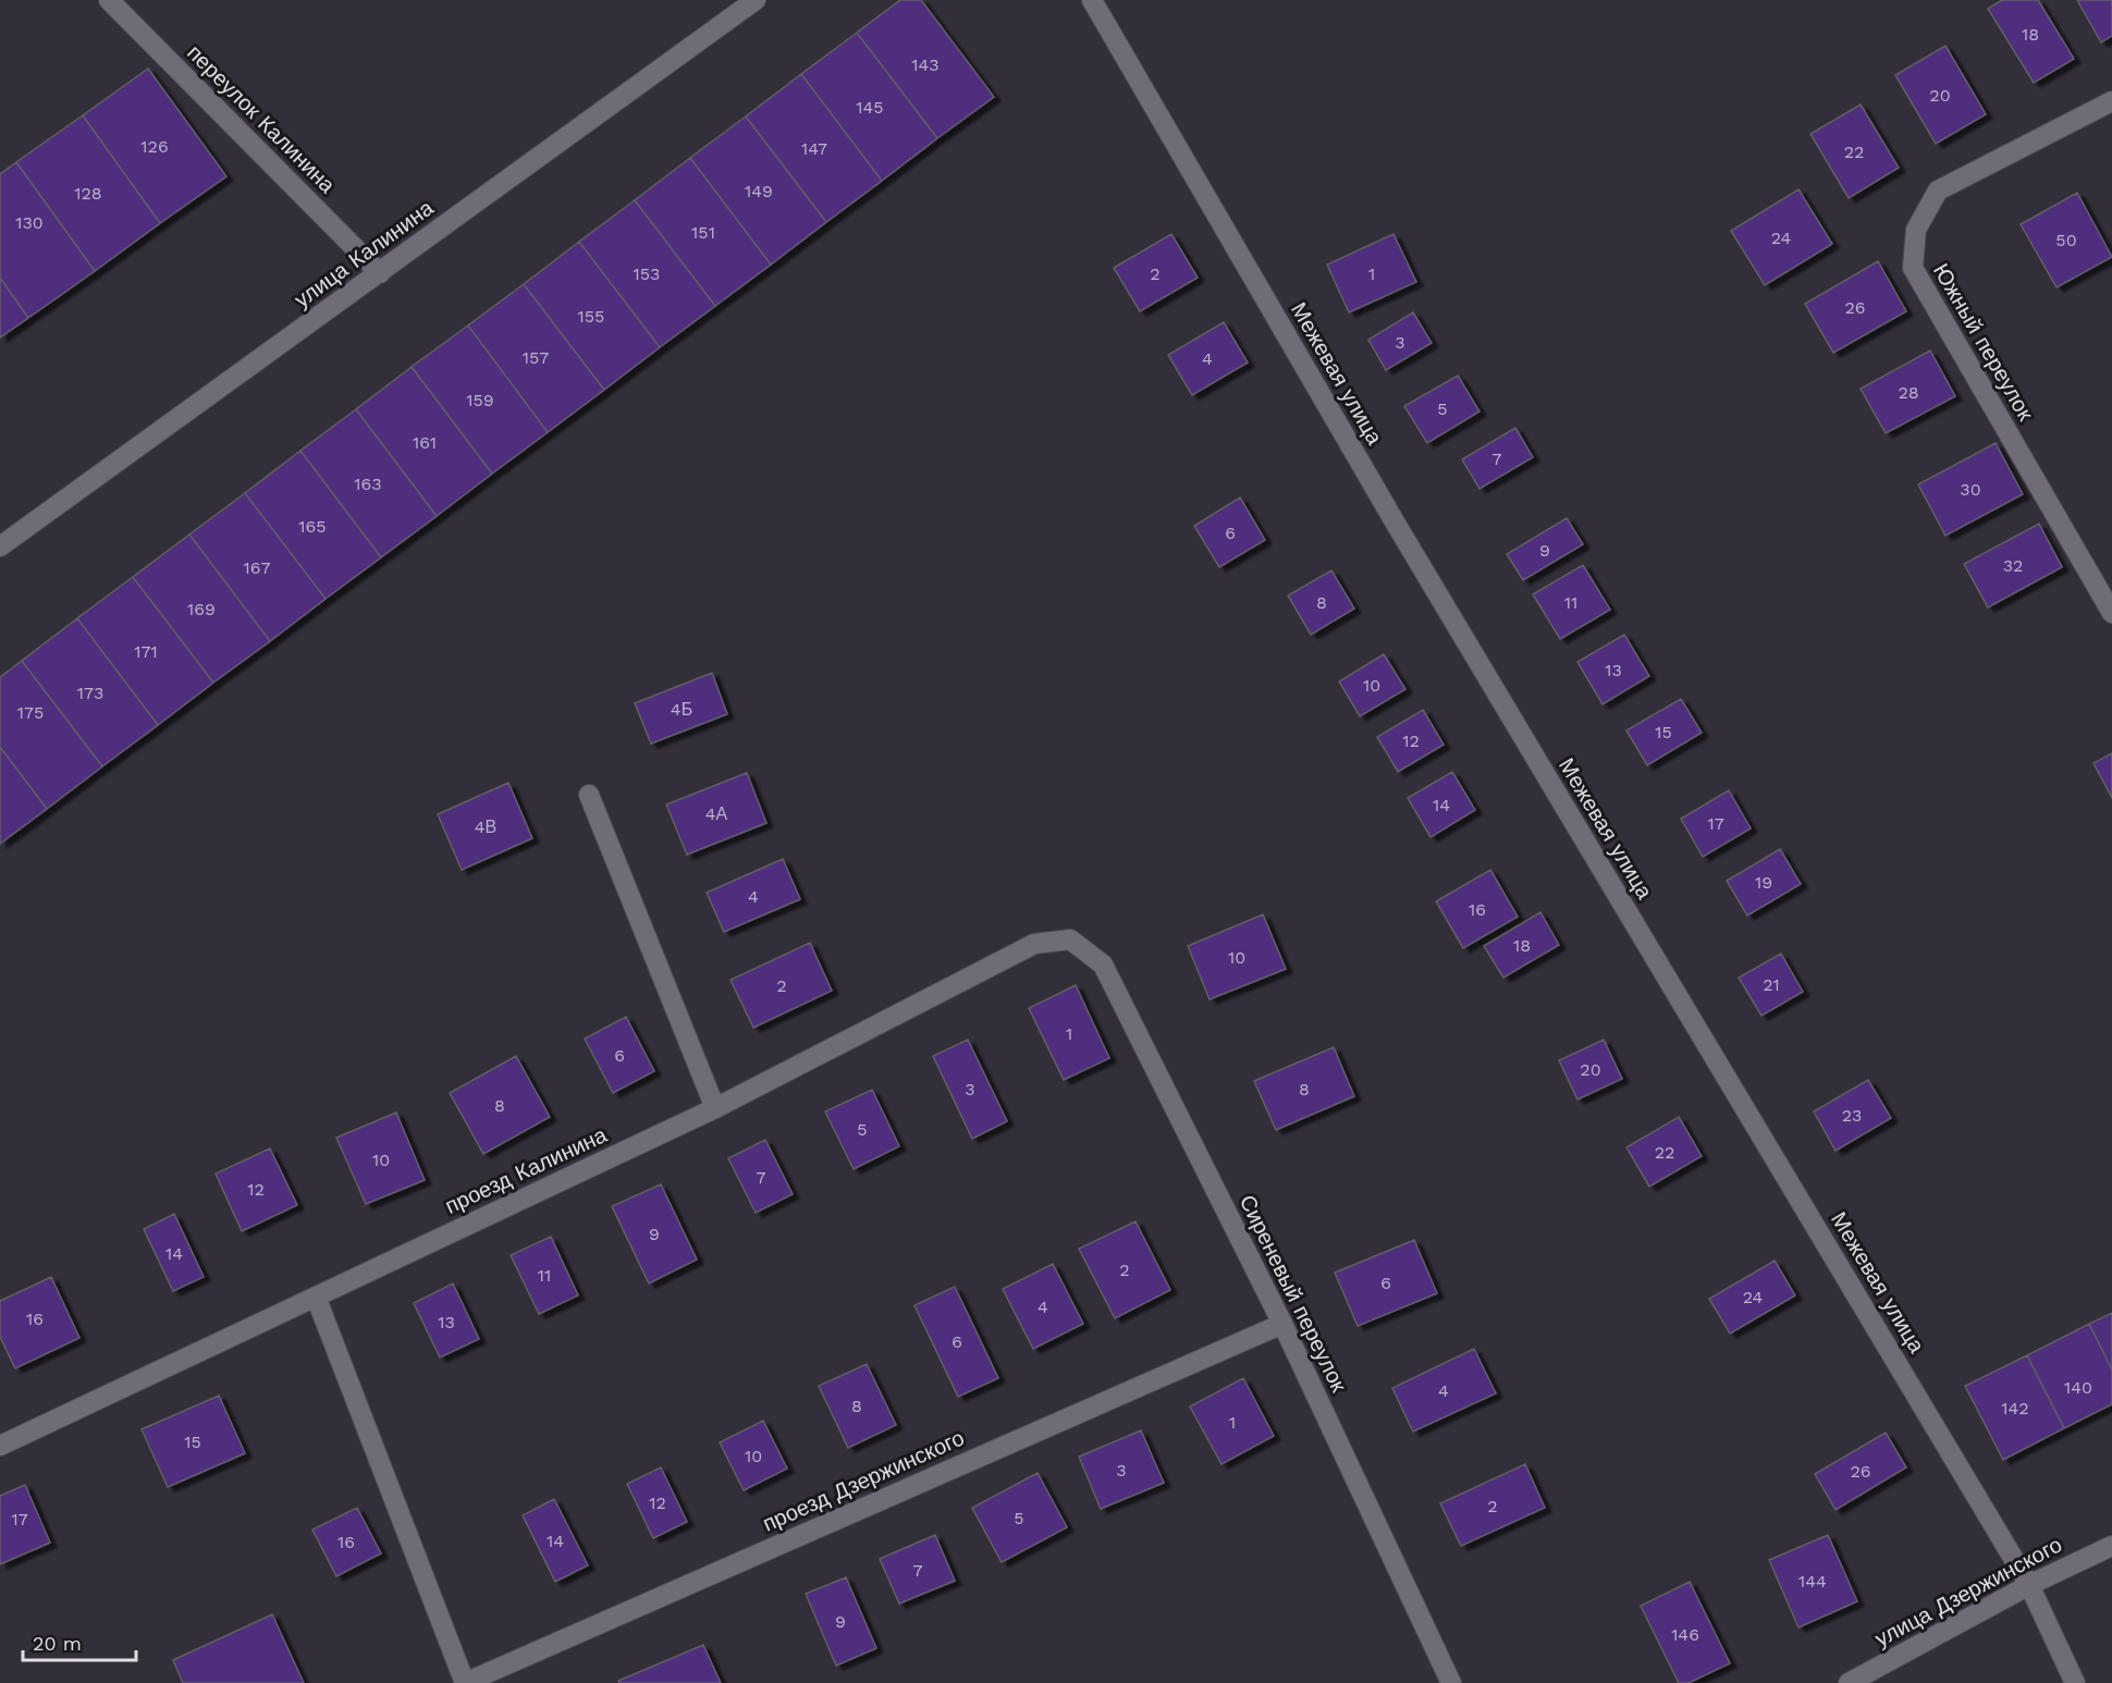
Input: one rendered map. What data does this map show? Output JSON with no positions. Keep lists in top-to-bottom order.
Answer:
{
  "streets": {
    "street": [
      "переулок Калинина",
      "улица Калинина",
      "Южный переулок",
      "Межевая улица",
      "проезд Калинина",
      "Сиреневый переулок",
      "проезд Дзержинского",
      "улица Дзержинского"
    ]
  },
  "crossings": [
    ["переулок Калинина", "улица Калинина"],
    ["Межевая улица", "улица Дзержинского"],
    ["проезд Калинина", "Сиреневый переулок"],
    ["Сиреневый переулок", "проезд Дзержинского"]
  ],
  "house_numbers": [
    "18",
    "143",
    "20",
    "145",
    "126",
    "147",
    "22",
    "149",
    "128",
    "130",
    "151",
    "24",
    "50",
    "153",
    "2",
    "1",
    "26",
    "155",
    "3",
    "157",
    "4",
    "28",
    "159",
    "5",
    "161",
    "7",
    "163",
    "30",
    "165",
    "6",
    "9",
    "32",
    "167",
    "8",
    "11",
    "169",
    "171",
    "13",
    "10",
    "173",
    "4Б",
    "175",
    "15",
    "12",
    "14",
    "4А",
    "17",
    "4В",
    "19",
    "4",
    "16",
    "18",
    "10",
    "21",
    "2",
    "1",
    "6",
    "20",
    "3",
    "8",
    "8",
    "23",
    "5",
    "22",
    "10",
    "7",
    "12",
    "9",
    "14",
    "2",
    "11",
    "6",
    "24",
    "4",
    "16",
    "13",
    "6",
    "140",
    "4",
    "8",
    "142",
    "1",
    "15",
    "10",
    "3",
    "26",
    "12",
    "2",
    "5",
    "17",
    "14",
    "16",
    "7",
    "144",
    "9",
    "146"
  ],
  "scale_bar": "20 m"
}
